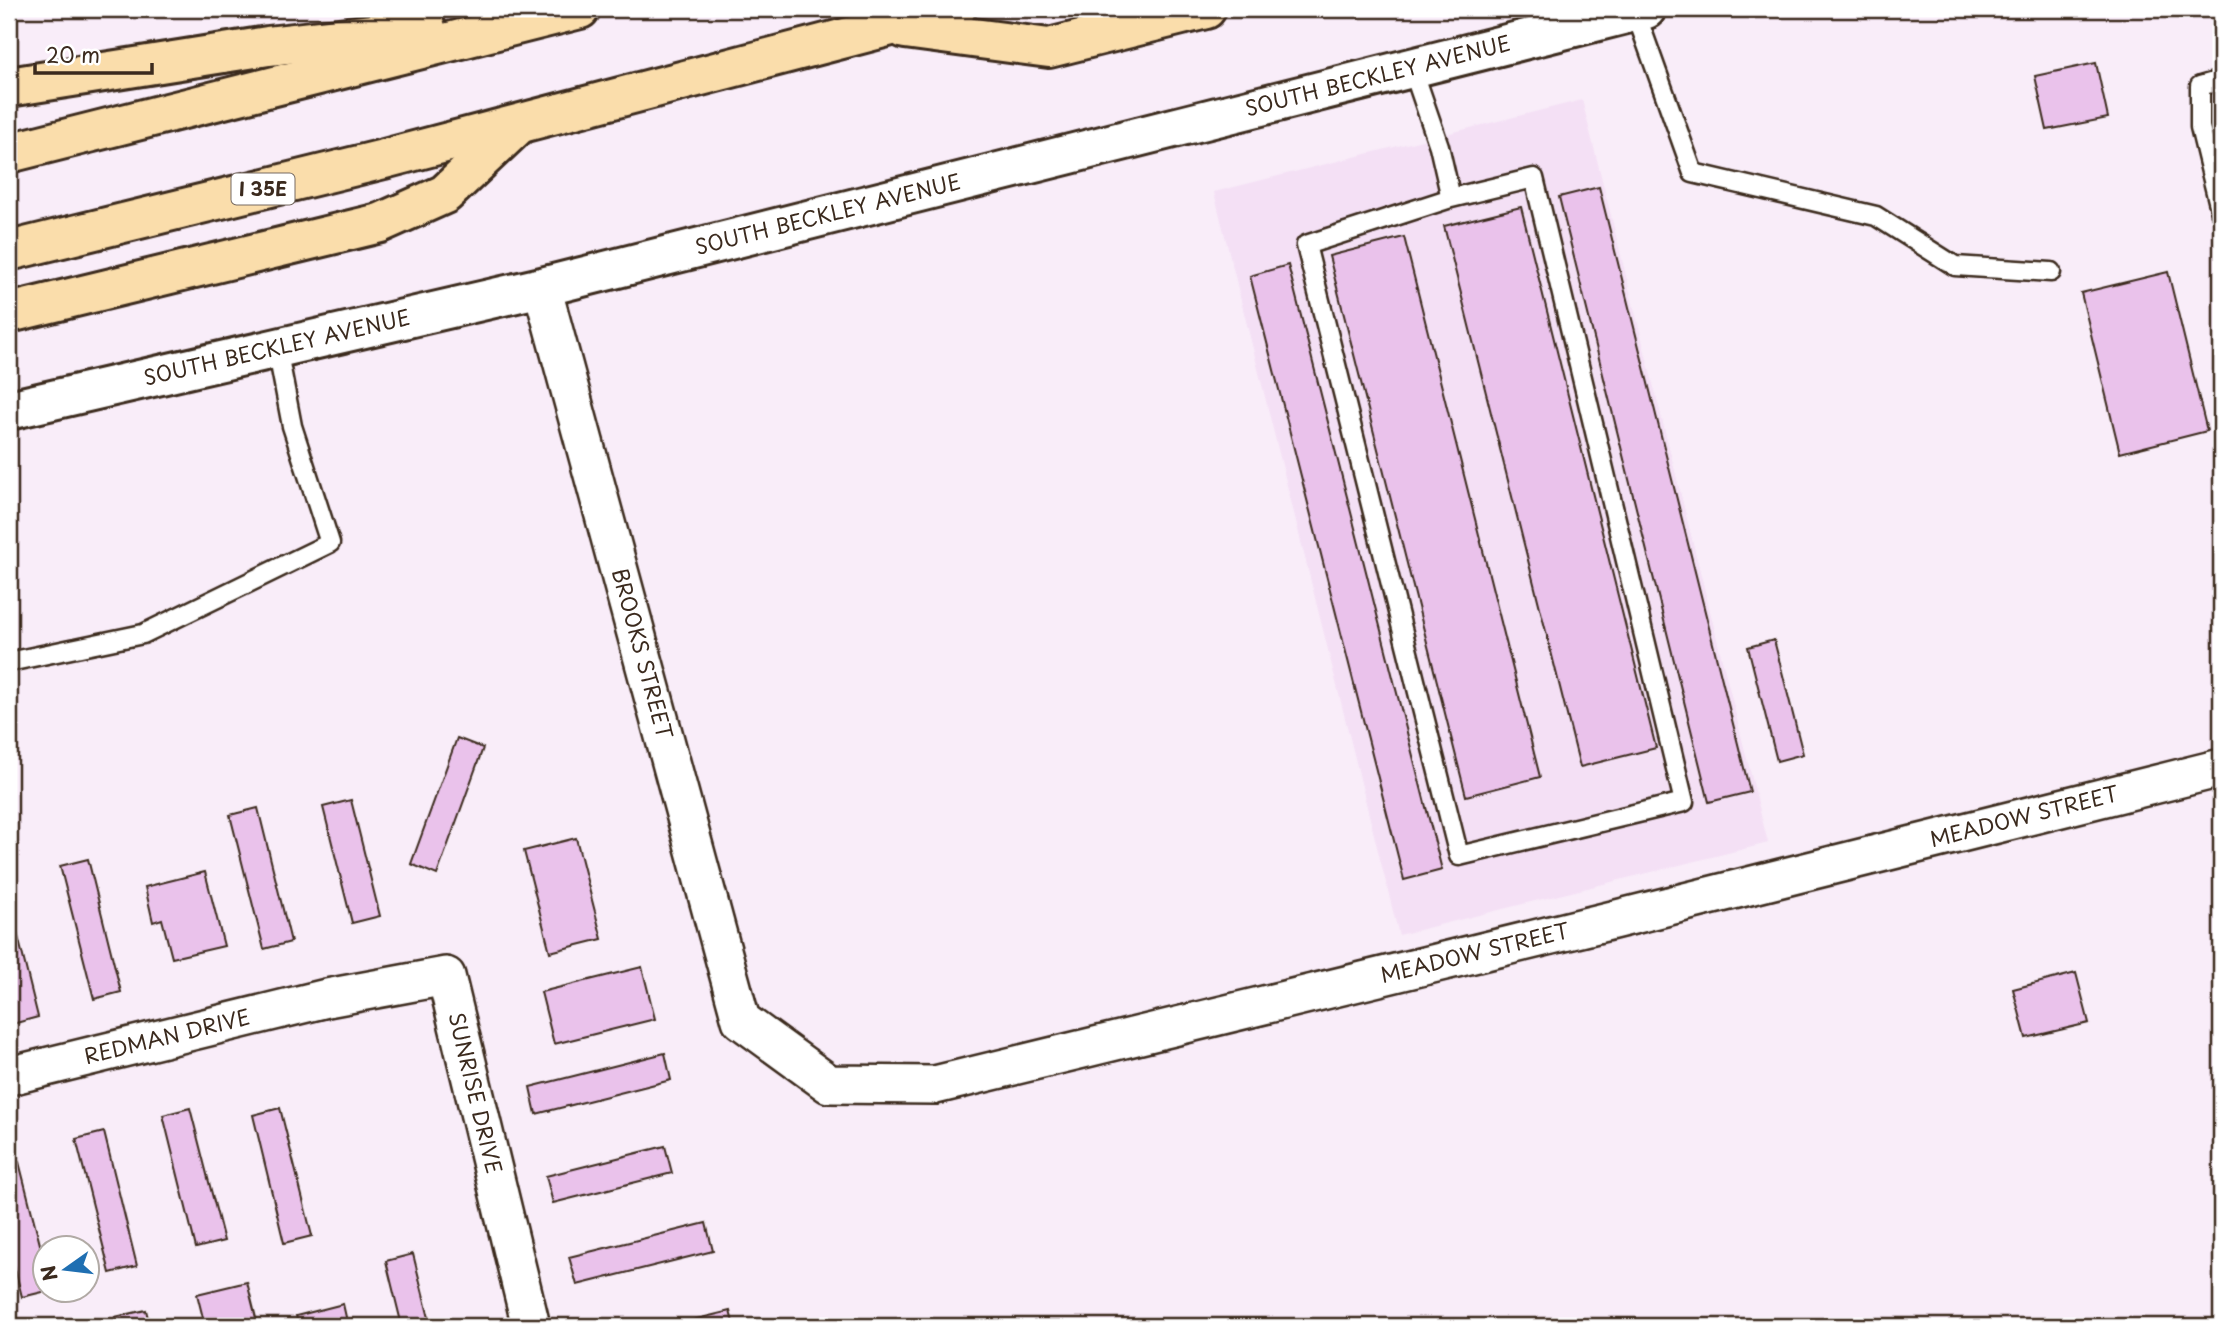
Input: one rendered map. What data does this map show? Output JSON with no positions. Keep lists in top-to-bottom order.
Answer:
{
  "streets": {
    "highway": ["I 35E"],
    "main road": ["SOUTH BECKLEY AVENUE"],
    "street": [
      "BROOKS STREET",
      "MEADOW STREET",
      "REDMAN DRIVE",
      "SUNRISE DRIVE"
    ]
  },
  "crossings": [
    ["SOUTH BECKLEY AVENUE", "BROOKS STREET"],
    ["BROOKS STREET", "MEADOW STREET"],
    ["REDMAN DRIVE", "SUNRISE DRIVE"]
  ],
  "scale_bar": "20 m",
  "north": "left"
}
